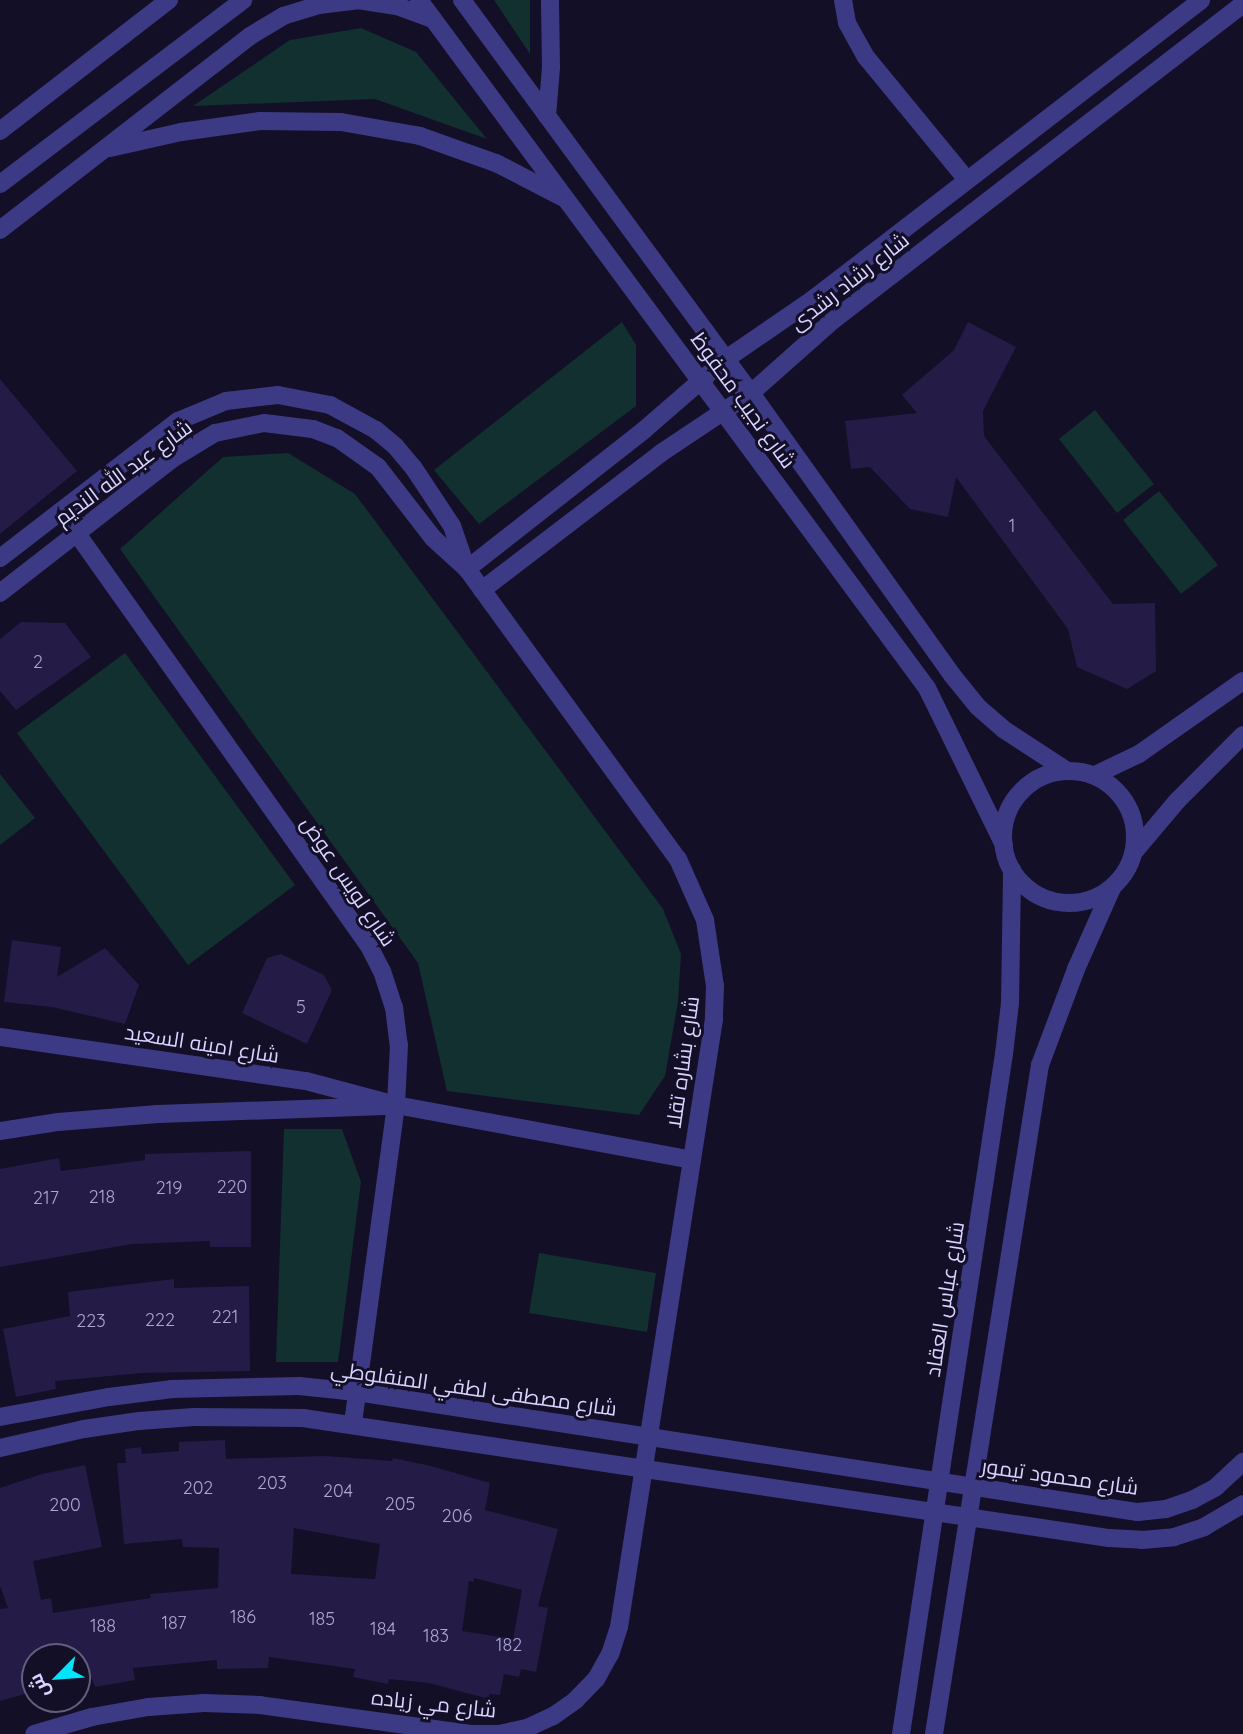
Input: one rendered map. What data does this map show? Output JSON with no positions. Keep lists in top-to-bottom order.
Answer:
{
  "streets": {
    "street": [
      "شارع رشاد رشدى",
      "شارع نجيب محفوظ",
      "شارع عبد الله النديم",
      "شارع لويس عوض",
      "شارع امينه السعيد",
      "شارع بشاره تقلا",
      "شارع عباس العقاد",
      "شارع مصطفى لطفي المنفلوطي",
      "شارع محمود تيمور",
      "شارع مي زياده"
    ]
  },
  "crossings": [
    ["شارع رشاد رشدى", "شارع نجيب محفوظ"],
    ["شارع رشاد رشدى", "شارع عبد الله النديم"],
    ["شارع رشاد رشدى", "شارع بشاره تقلا"],
    ["شارع نجيب محفوظ", "شارع عباس العقاد"],
    ["شارع عبد الله النديم", "شارع لويس عوض"],
    ["شارع عبد الله النديم", "شارع بشاره تقلا"],
    ["شارع لويس عوض", "شارع امينه السعيد"],
    ["شارع لويس عوض", "شارع مصطفى لطفي المنفلوطي"],
    ["شارع امينه السعيد", "شارع بشاره تقلا"],
    ["شارع بشاره تقلا", "شارع مصطفى لطفي المنفلوطي"],
    ["شارع بشاره تقلا", "شارع مي زياده"],
    ["شارع عباس العقاد", "شارع مصطفى لطفي المنفلوطي"],
    ["شارع عباس العقاد", "شارع محمود تيمور"],
    ["شارع مصطفى لطفي المنفلوطي", "شارع محمود تيمور"]
  ],
  "house_numbers": [
    "1",
    "2",
    "5",
    "220",
    "219",
    "218",
    "217",
    "221",
    "222",
    "223",
    "203",
    "202",
    "204",
    "205",
    "200",
    "206",
    "186",
    "185",
    "187",
    "188",
    "184",
    "183",
    "182"
  ],
  "north": "bottom left"
}
